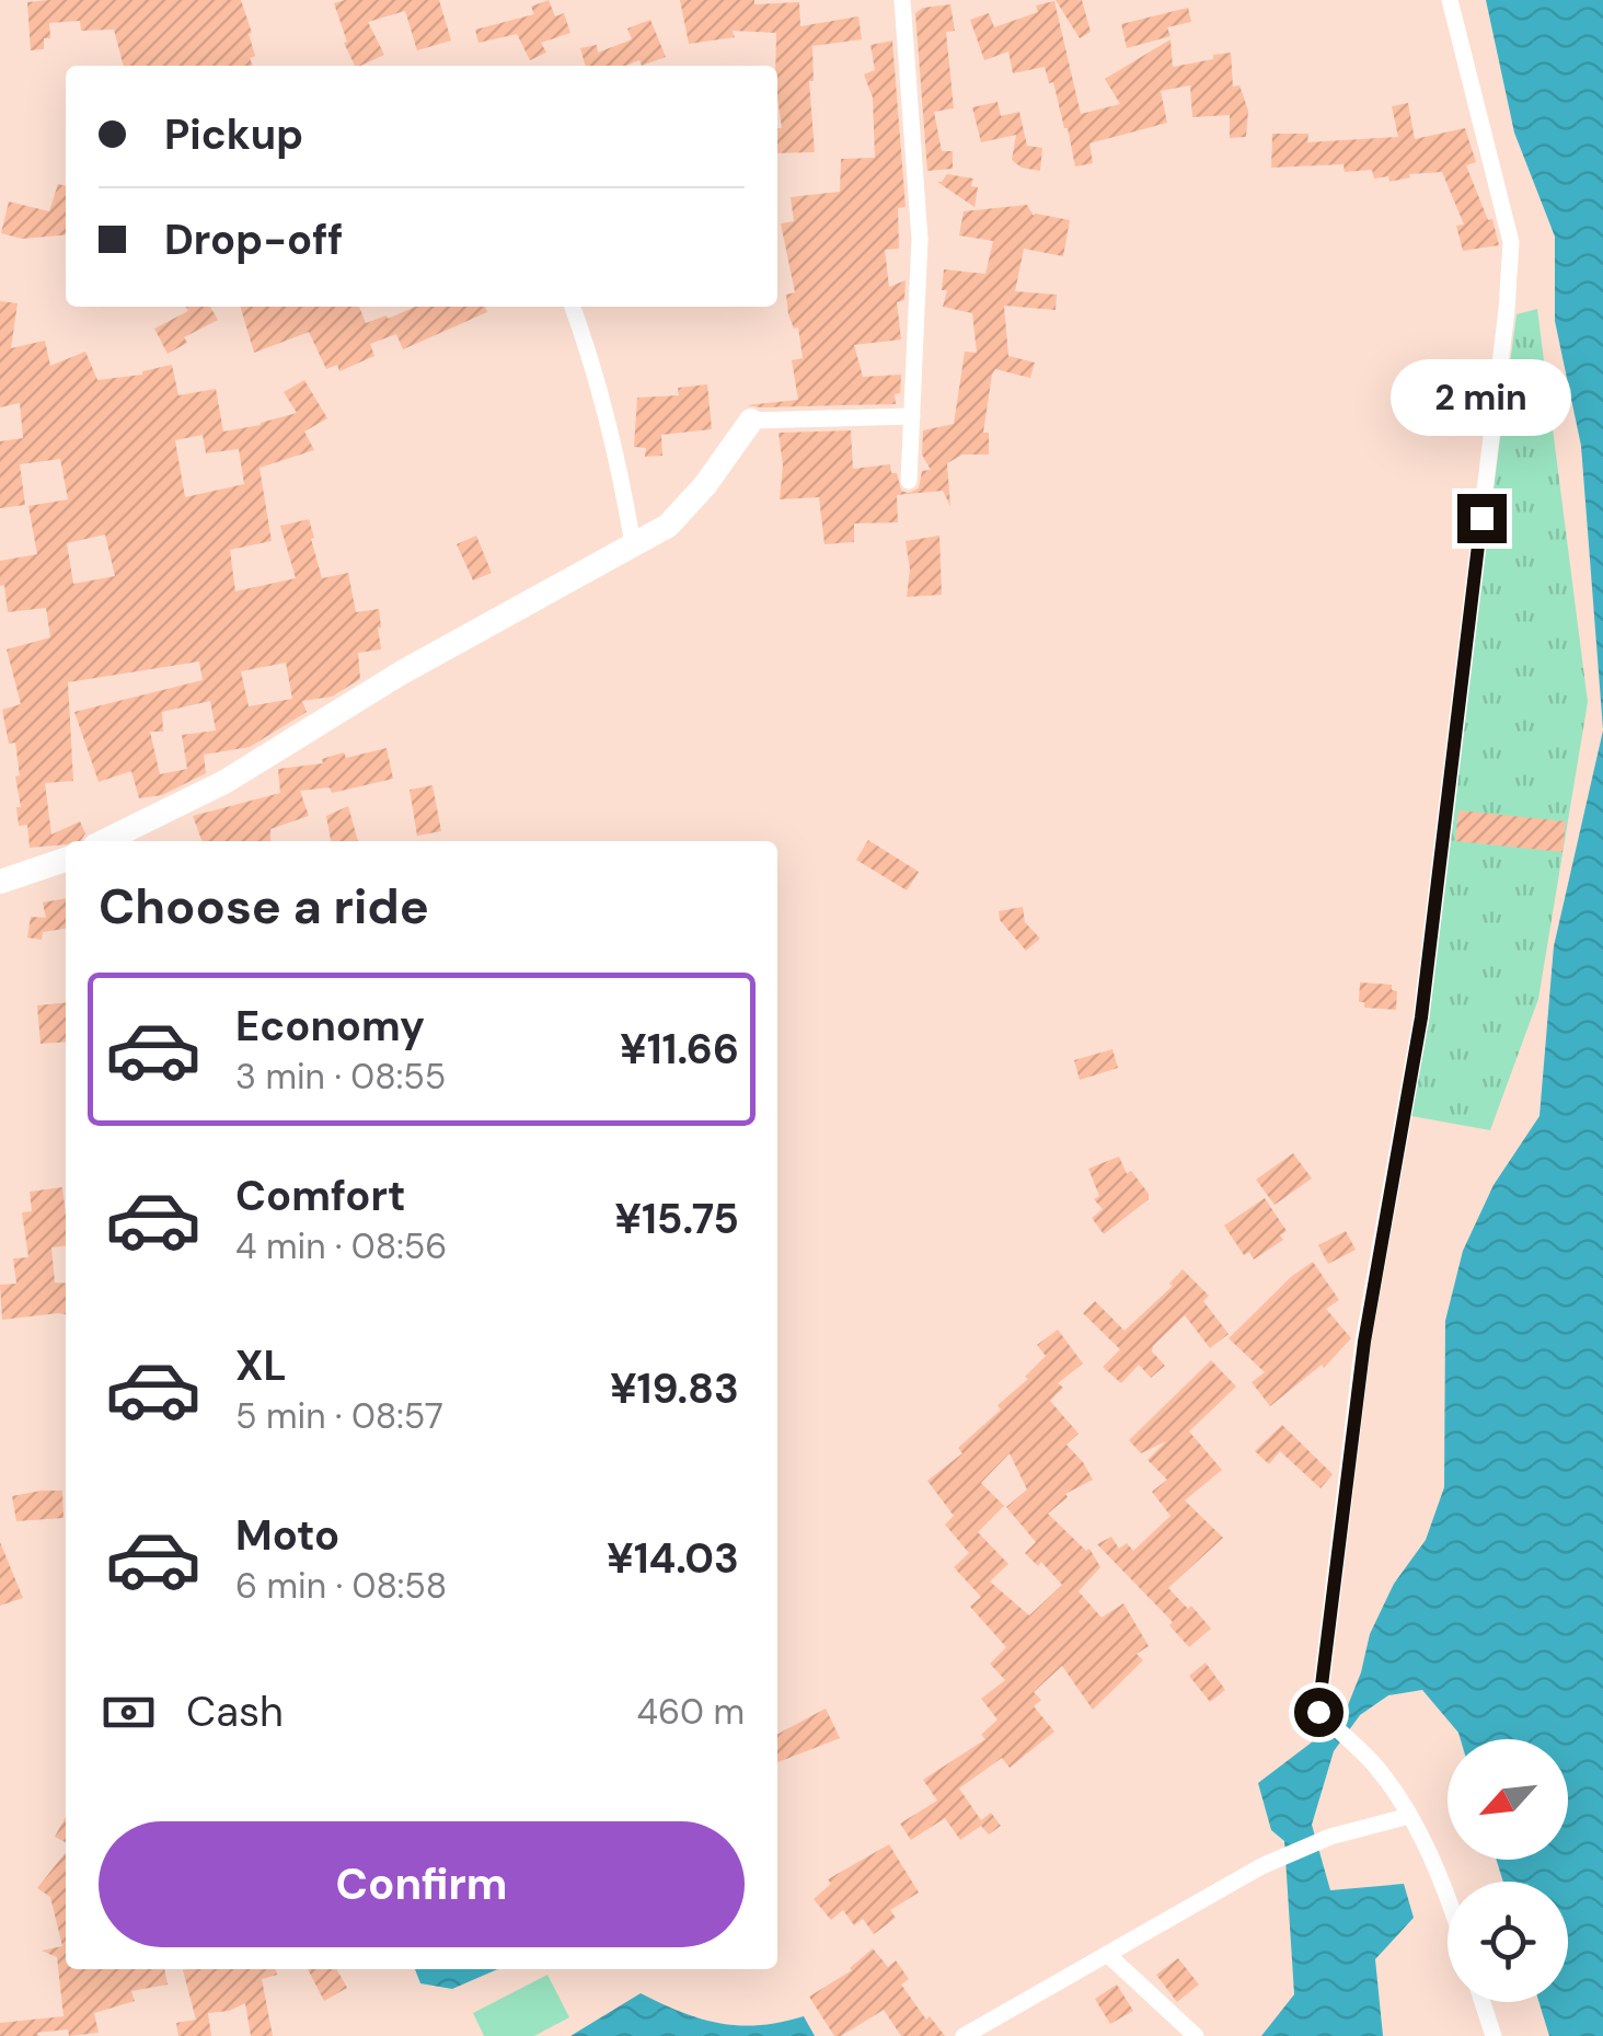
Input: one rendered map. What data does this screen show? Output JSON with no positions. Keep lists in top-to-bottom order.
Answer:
{
  "north": "bottom left",
  "page": {
    "banner": ["Pickup", "Drop-off"],
    "bubble": "2 min",
    "heading": "Choose a ride",
    "list": [
      {
        "name": "Economy",
        "note": "3 min · 08:55",
        "value": "¥11.66"
      },
      {
        "name": "Comfort",
        "note": "4 min · 08:56",
        "value": "¥15.75"
      },
      {
        "name": "XL",
        "note": "5 min · 08:57",
        "value": "¥19.83"
      },
      {
        "name": "Moto",
        "note": "6 min · 08:58",
        "value": "¥14.03"
      }
    ],
    "pay": ["Cash", "460 m"],
    "buttons": "Confirm"
  }
}
